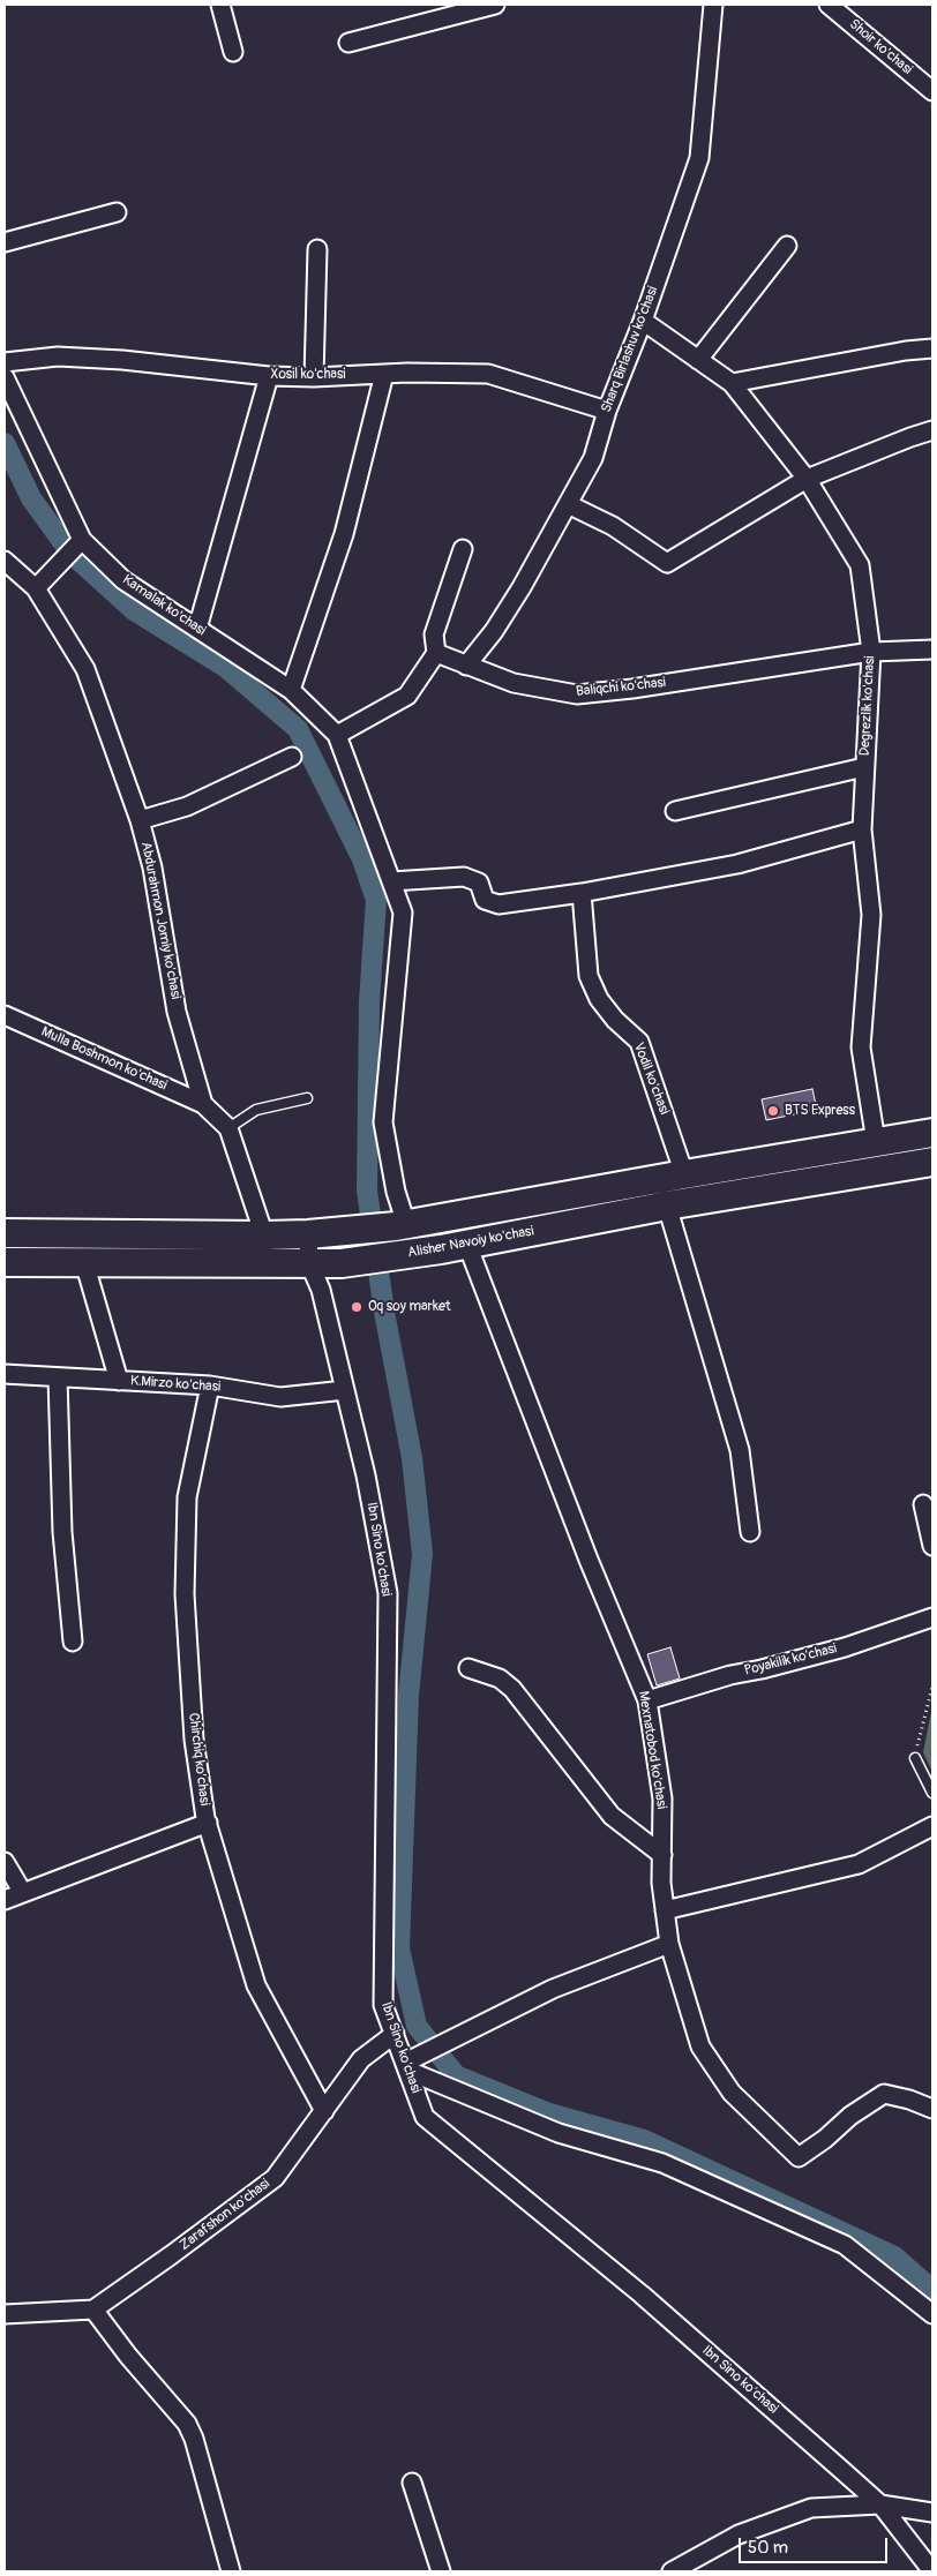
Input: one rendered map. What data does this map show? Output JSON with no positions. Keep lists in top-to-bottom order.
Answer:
{
  "streets": {
    "main road": ["Alisher Navoiy ko'chasi"],
    "street": [
      "Shoir ko'chasi",
      "Sharq Birlashuv ko'chasi",
      "Xosil ko'chasi",
      "Kamalak ko'chasi",
      "Baliqchi ko'chasi",
      "Degrezlik ko'chasi",
      "Abdurahmon Jomiy ko'chasi",
      "Mulla Boshmon ko'chasi",
      "Vodil ko'chasi",
      "K.Mirzo ko'chasi",
      "Ibn Sino ko‘chasi",
      "Poyakilik ko'chasi",
      "Mexnatobod ko'chasi",
      "Chirchiq ko’chasi",
      "Zarafshon ko'chasi"
    ]
  },
  "crossings": [
    ["Sharq Birlashuv ko'chasi", "Xosil ko'chasi"],
    ["Sharq Birlashuv ko'chasi", "Baliqchi ko'chasi"],
    ["Sharq Birlashuv ko'chasi", "Degrezlik ko'chasi"],
    ["Baliqchi ko'chasi", "Degrezlik ko'chasi"],
    ["Degrezlik ko'chasi", "Alisher Navoiy ko'chasi"],
    ["Abdurahmon Jomiy ko'chasi", "Mulla Boshmon ko'chasi"],
    ["Vodil ko'chasi", "Alisher Navoiy ko'chasi"],
    ["Alisher Navoiy ko'chasi", "Ibn Sino ko‘chasi"],
    ["Alisher Navoiy ko'chasi", "Mexnatobod ko'chasi"],
    ["K.Mirzo ko'chasi", "Ibn Sino ko‘chasi"],
    ["K.Mirzo ko'chasi", "Chirchiq ko’chasi"],
    ["Ibn Sino ko‘chasi", "Zarafshon ko'chasi"],
    ["Poyakilik ko'chasi", "Mexnatobod ko'chasi"],
    ["Chirchiq ko’chasi", "Zarafshon ko'chasi"]
  ],
  "places": ["BTS Express", "Oq soy market"],
  "scale_bar": "50 m"
}
